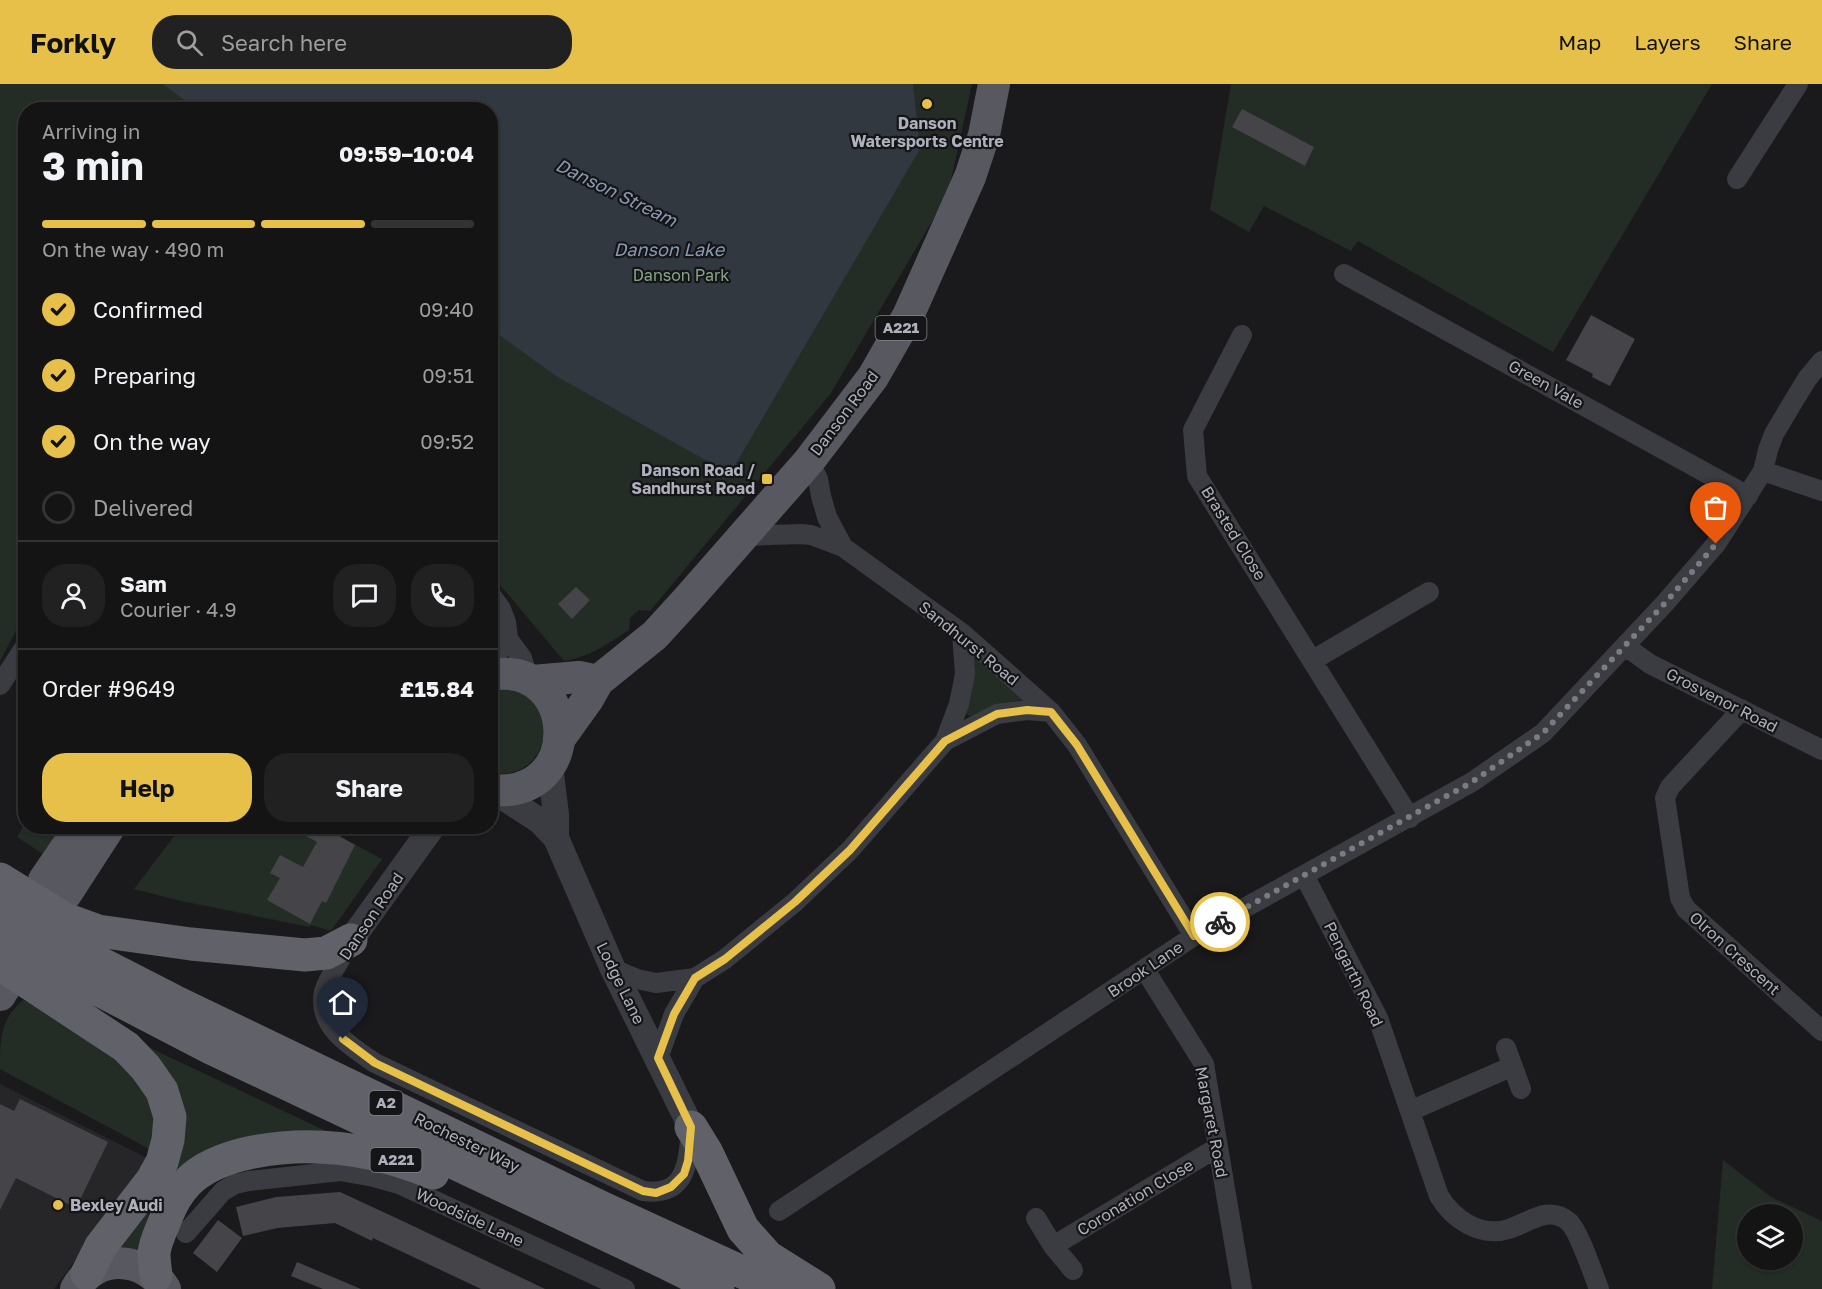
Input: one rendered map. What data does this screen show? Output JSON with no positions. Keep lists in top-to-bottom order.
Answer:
{
  "streets": {
    "highway": ["A221", "A2", "Rochester Way"],
    "main road": ["Danson Road"],
    "street": [
      "Green Vale",
      "Brasted Close",
      "Sandhurst Road",
      "Grosvenor Road",
      "Olron Crescent",
      "Brook Lane",
      "Pengarth Road",
      "Lodge Lane",
      "Margaret Road",
      "Coronation Close",
      "Woodside Lane"
    ]
  },
  "crossings": [
    ["Green Vale", "Brook Lane"],
    ["Danson Road", "Sandhurst Road"],
    ["Danson Road", "Lodge Lane"],
    ["Brasted Close", "Brook Lane"],
    ["Sandhurst Road", "Brook Lane"],
    ["Grosvenor Road", "Olron Crescent"],
    ["Grosvenor Road", "Brook Lane"],
    ["Brook Lane", "Pengarth Road"],
    ["Brook Lane", "Margaret Road"],
    ["Margaret Road", "Coronation Close"]
  ],
  "water": ["Danson Stream", "Danson Lake"],
  "parks": ["Danson Park"],
  "places": {
    "other": ["Danson Watersports Centre", "Bexley Audi"],
    "transit": ["Danson Road / Sandhurst Road"]
  },
  "page": {
    "header": "Forkly",
    "search": "Search here",
    "nav": ["Map", "Layers", "Share"],
    "heading": ["3 min", "Arriving in", "09:59–10:04"],
    "panel": [
      "Sam",
      "Courier · 4.9",
      "Order #9649",
      "£15.84"
    ],
    "bar": "On the way · 490 m",
    "list": [
      ["Confirmed", "09:40"],
      ["Preparing", "09:51"],
      ["On the way", "09:52"],
      "Delivered"
    ],
    "buttons": ["Help", "Share"]
  }
}
